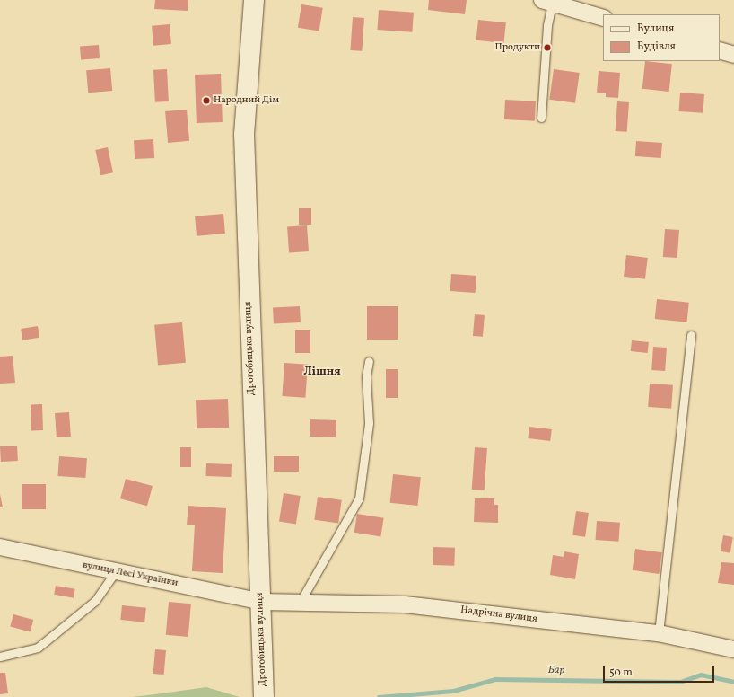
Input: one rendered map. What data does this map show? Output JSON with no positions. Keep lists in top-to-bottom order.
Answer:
{
  "streets": {
    "main road": ["Дрогобицька вулиця"],
    "street": ["вулиця Лесі Українки", "Надрічна вулиця"]
  },
  "crossings": [
    ["Дрогобицька вулиця", "вулиця Лесі Українки"],
    ["Дрогобицька вулиця", "Надрічна вулиця"],
    ["вулиця Лесі Українки", "Надрічна вулиця"]
  ],
  "districts": ["Лішня"],
  "water": ["Бар"],
  "places": ["Продукти", "Народний Дім"],
  "legend": ["Вулиця", "Будівля"],
  "scale_bar": "50 m"
}
